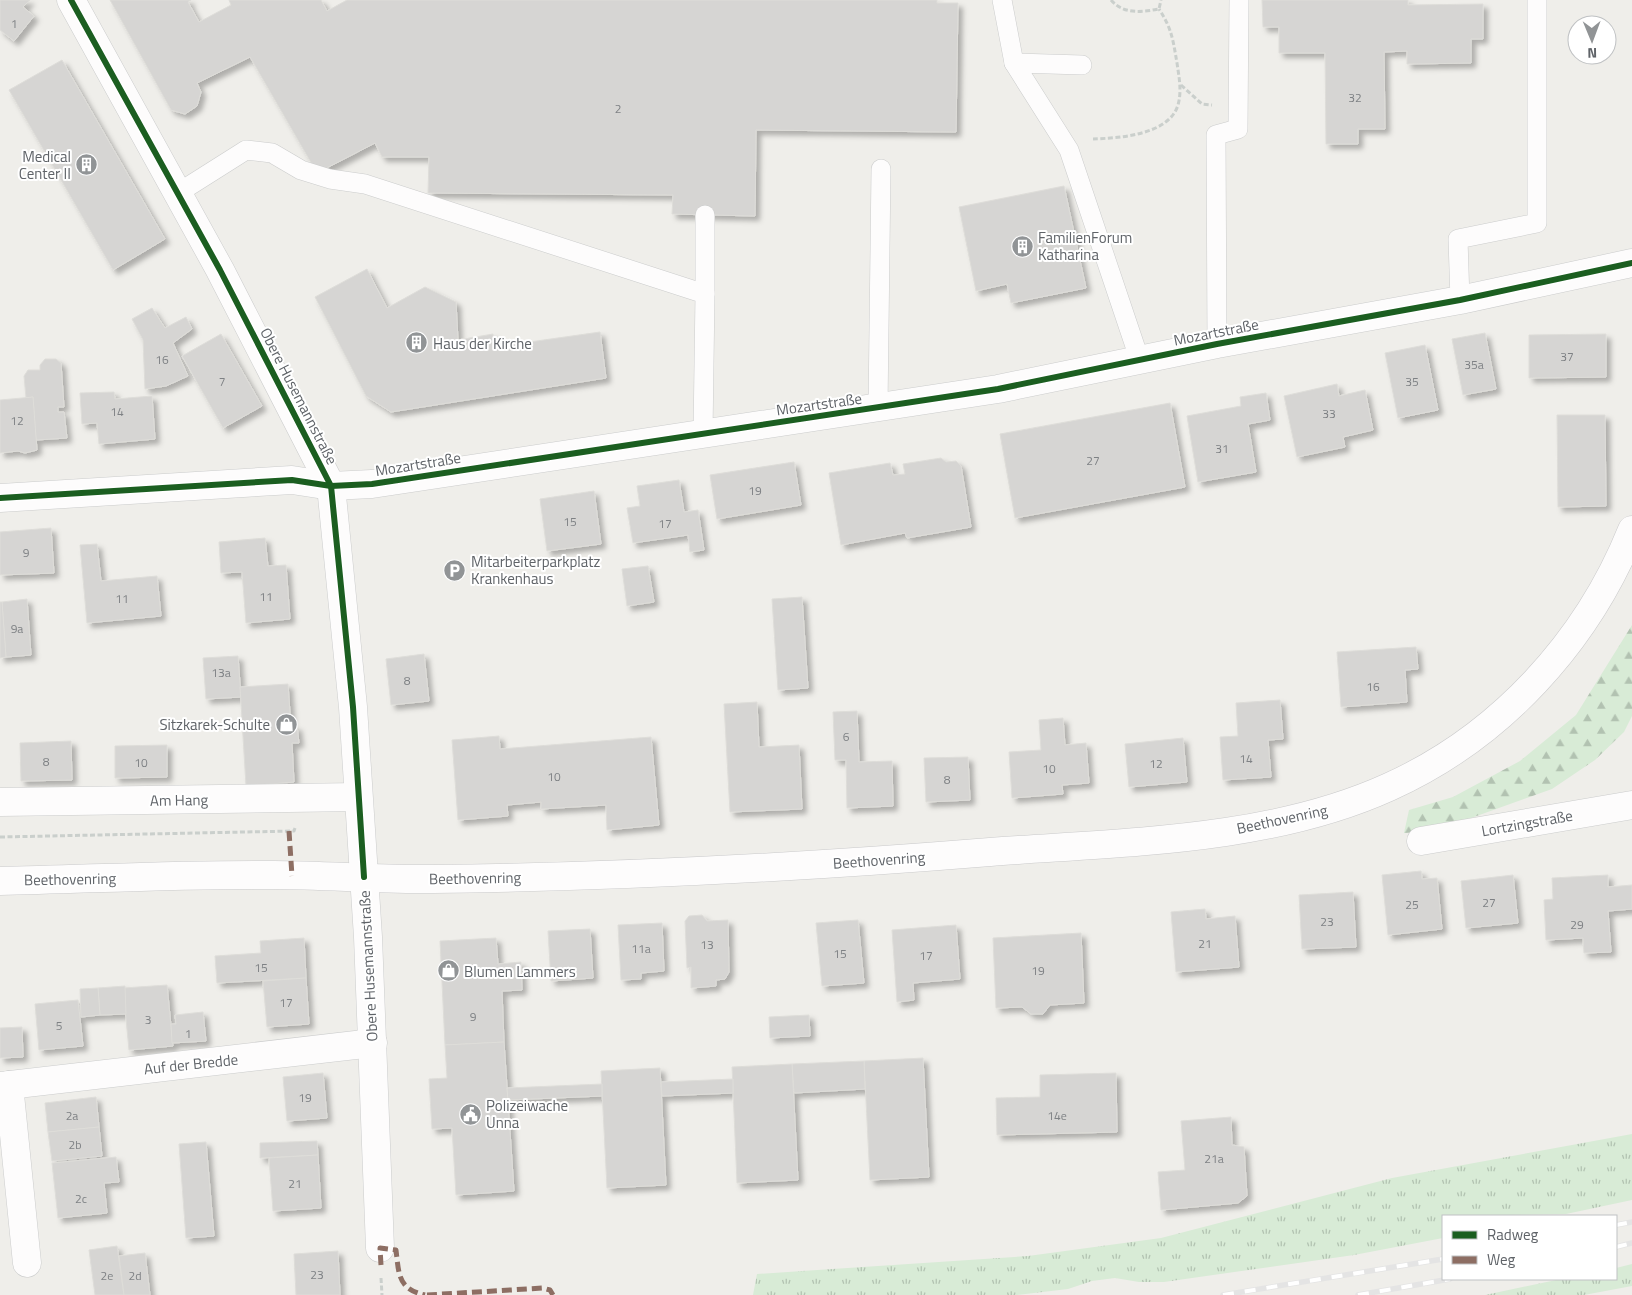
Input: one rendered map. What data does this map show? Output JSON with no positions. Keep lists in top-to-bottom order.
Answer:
{
  "streets": {
    "street": [
      "Mozartstraße",
      "Obere Husemannstraße",
      "Am Hang",
      "Beethovenring",
      "Lortzingstraße",
      "Auf der Bredde"
    ]
  },
  "crossings": [
    ["Mozartstraße", "Obere Husemannstraße"],
    ["Obere Husemannstraße", "Am Hang"],
    ["Obere Husemannstraße", "Beethovenring"],
    ["Obere Husemannstraße", "Auf der Bredde"]
  ],
  "places": {
    "building": ["Medical Center II", "FamilienForum Katharina", "Haus der Kirche"],
    "parking": ["Mitarbeiterparkplatz Krankenhaus"],
    "shop": ["Sitzkarek-Schulte", "Blumen Lammers"],
    "public building": ["Polizeiwache Unna"]
  },
  "house_numbers": [
    "1",
    "32",
    "2",
    "37",
    "16",
    "35a",
    "7",
    "35",
    "14",
    "33",
    "12",
    "31",
    "27",
    "19",
    "15",
    "17",
    "9",
    "11",
    "11",
    "9a",
    "13a",
    "8",
    "16",
    "6",
    "14",
    "8",
    "10",
    "12",
    "10",
    "10",
    "8",
    "27",
    "25",
    "23",
    "29",
    "21",
    "13",
    "11a",
    "15",
    "17",
    "15",
    "19",
    "17",
    "9",
    "3",
    "5",
    "1",
    "19",
    "2a",
    "14e",
    "2b",
    "21a",
    "21",
    "2c",
    "23",
    "2e",
    "2d"
  ],
  "legend": ["Radweg", "Weg"],
  "north": "bottom"
}
